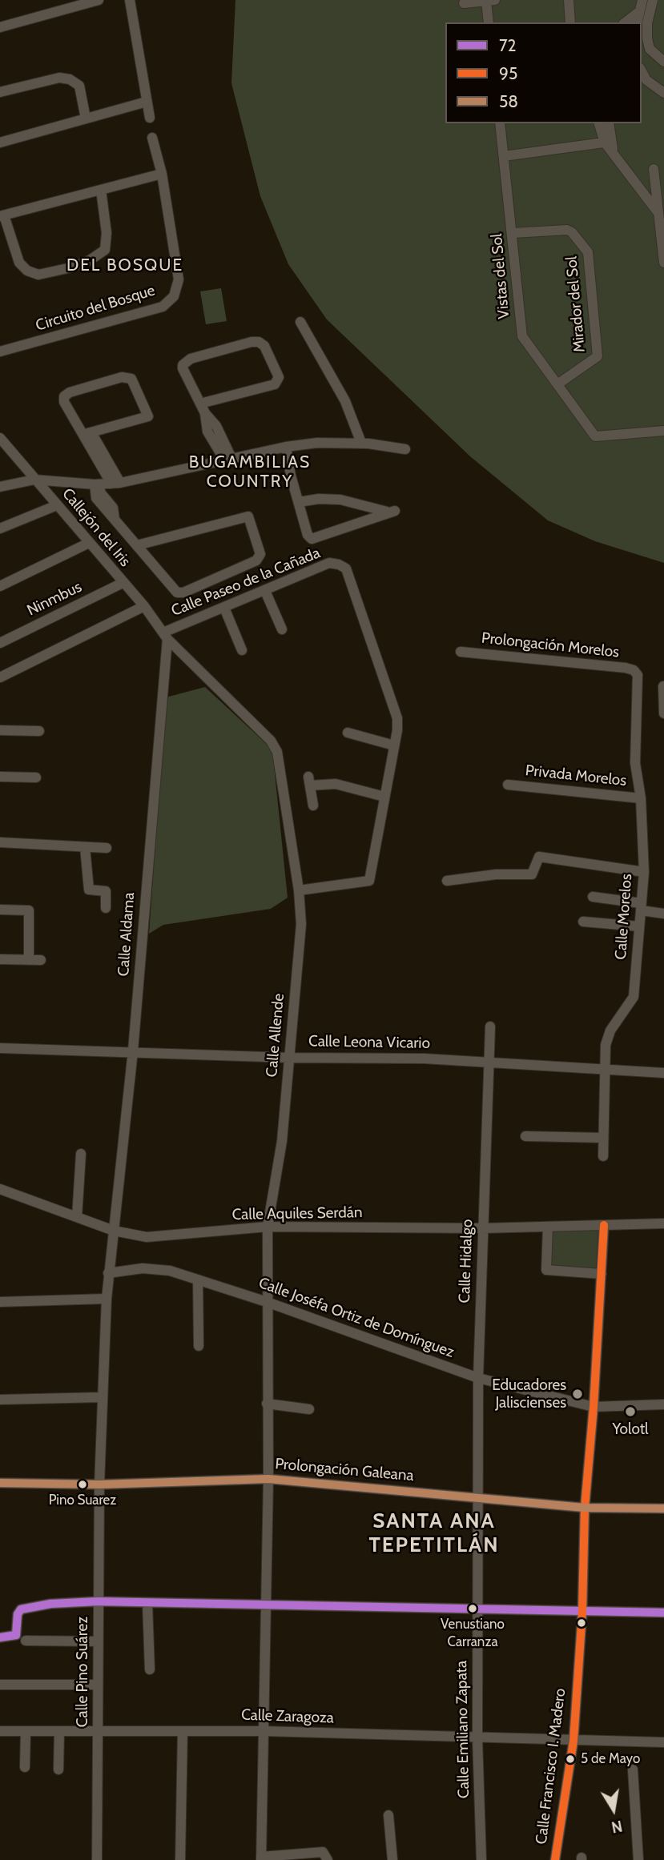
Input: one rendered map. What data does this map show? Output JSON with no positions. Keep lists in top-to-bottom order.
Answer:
{
  "streets": {
    "street": [
      "Vistas del Sol",
      "Mirador del Sol",
      "Circuito del Bosque",
      "Callejón del Iris",
      "Calle Paseo de la Cañada",
      "Ninmbus",
      "Prolongación Morelos",
      "Privada Morelos",
      "Calle Morelos",
      "Calle Aldama",
      "Calle Allende",
      "Calle Leona Vicario",
      "Calle Aquiles Serdán",
      "Calle Hidalgo",
      "Calle Joséfa Ortiz de Domínguez",
      "Prolongación Galeana",
      "Calle Pino Suárez",
      "Calle Zaragoza",
      "Calle Emiliano Zapata",
      "Calle Francisco I. Madero"
    ]
  },
  "crossings": [
    ["Vistas del Sol", "Mirador del Sol"],
    ["Callejón del Iris", "Calle Paseo de la Cañada"],
    ["Callejón del Iris", "Ninmbus"],
    ["Callejón del Iris", "Calle Aldama"],
    ["Callejón del Iris", "Calle Allende"],
    ["Calle Paseo de la Cañada", "Calle Aldama"],
    ["Calle Paseo de la Cañada", "Calle Allende"],
    ["Prolongación Morelos", "Calle Morelos"],
    ["Privada Morelos", "Calle Morelos"],
    ["Calle Morelos", "Calle Leona Vicario"],
    ["Calle Aldama", "Calle Allende"],
    ["Calle Aldama", "Calle Leona Vicario"],
    ["Calle Aldama", "Calle Aquiles Serdán"],
    ["Calle Allende", "Calle Leona Vicario"],
    ["Calle Allende", "Calle Aquiles Serdán"],
    ["Calle Allende", "Calle Joséfa Ortiz de Domínguez"],
    ["Calle Allende", "Prolongación Galeana"],
    ["Calle Allende", "Calle Zaragoza"],
    ["Calle Leona Vicario", "Calle Hidalgo"],
    ["Calle Aquiles Serdán", "Calle Hidalgo"],
    ["Calle Hidalgo", "Calle Joséfa Ortiz de Domínguez"],
    ["Calle Hidalgo", "Prolongación Galeana"],
    ["Calle Hidalgo", "Calle Emiliano Zapata"],
    ["Prolongación Galeana", "Calle Pino Suárez"],
    ["Prolongación Galeana", "Calle Emiliano Zapata"],
    ["Prolongación Galeana", "Calle Francisco I. Madero"],
    ["Calle Pino Suárez", "Calle Zaragoza"],
    ["Calle Zaragoza", "Calle Emiliano Zapata"],
    ["Calle Zaragoza", "Calle Francisco I. Madero"]
  ],
  "districts": ["DEL BOSQUE", "BUGAMBILIAS COUNTRY", "SANTA ANA TEPETITLÁN"],
  "places": [
    "Educadores Jaliscienses",
    "Yolotl",
    "Pino Suarez",
    "Venustiano Carranza",
    "5 de Mayo"
  ],
  "lines": ["transit line 95", "transit line 58", "transit line 72"],
  "legend": ["72", "95", "58"],
  "north": "bottom"
}
